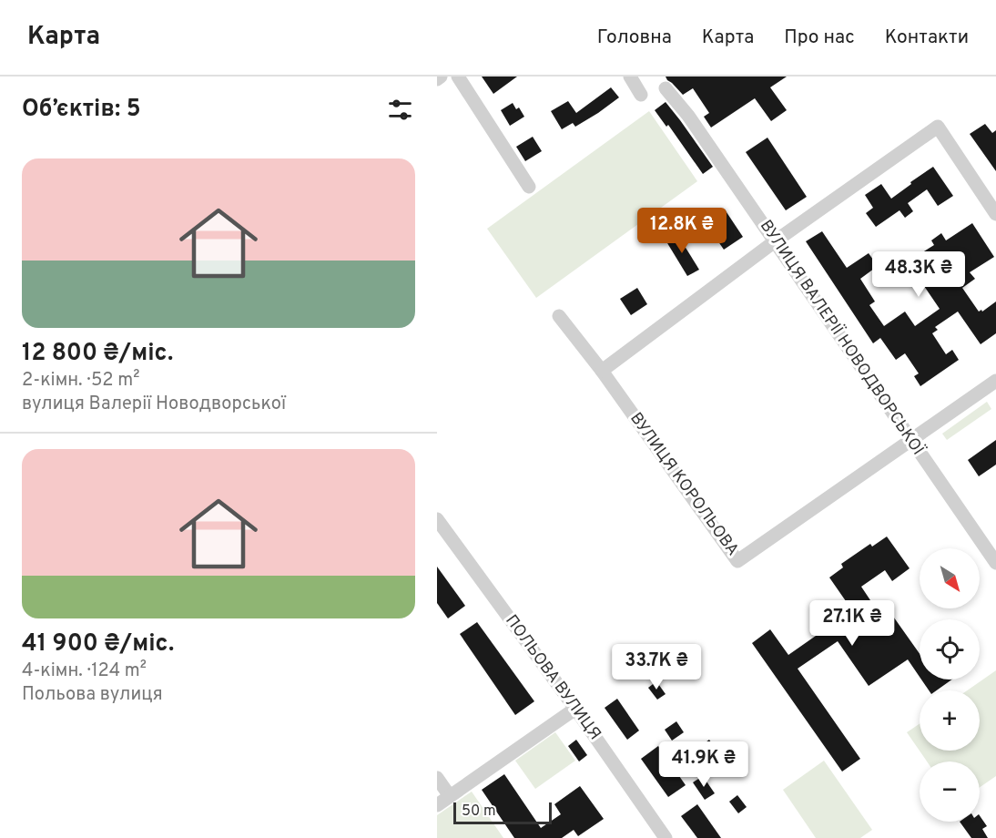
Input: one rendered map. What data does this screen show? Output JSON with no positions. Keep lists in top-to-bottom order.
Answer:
{
  "streets": {
    "street": ["ВУЛИЦЯ ВАЛЕРІЇ НОВОДВОРСЬКОЇ", "ВУЛИЦЯ КОРОЛЬОВА", "ПОЛЬОВА ВУЛИЦЯ"]
  },
  "crossings": [
    ["ВУЛИЦЯ ВАЛЕРІЇ НОВОДВОРСЬКОЇ", "ВУЛИЦЯ КОРОЛЬОВА"]
  ],
  "scale_bar": "50 m",
  "north": "bottom right",
  "page": {
    "header": "Карта",
    "nav": [
      "Головна",
      "Карта",
      "Про нас",
      "Контакти"
    ],
    "heading": "Об’єктів: 5",
    "list": [
      {
        "name": "12 800 ₴/міс.",
        "note": "2-кімн. · 52 m² · вулиця Валерії Новодворської"
      },
      {
        "name": "41 900 ₴/міс.",
        "note": "4-кімн. · 124 m² · Польова вулиця"
      }
    ],
    "price": [
      "12.8K ₴",
      "48.3K ₴",
      "27.1K ₴",
      "33.7K ₴",
      "41.9K ₴"
    ],
    "map_buttons": ["+", "−"],
    "scale": "50 m"
  }
}
